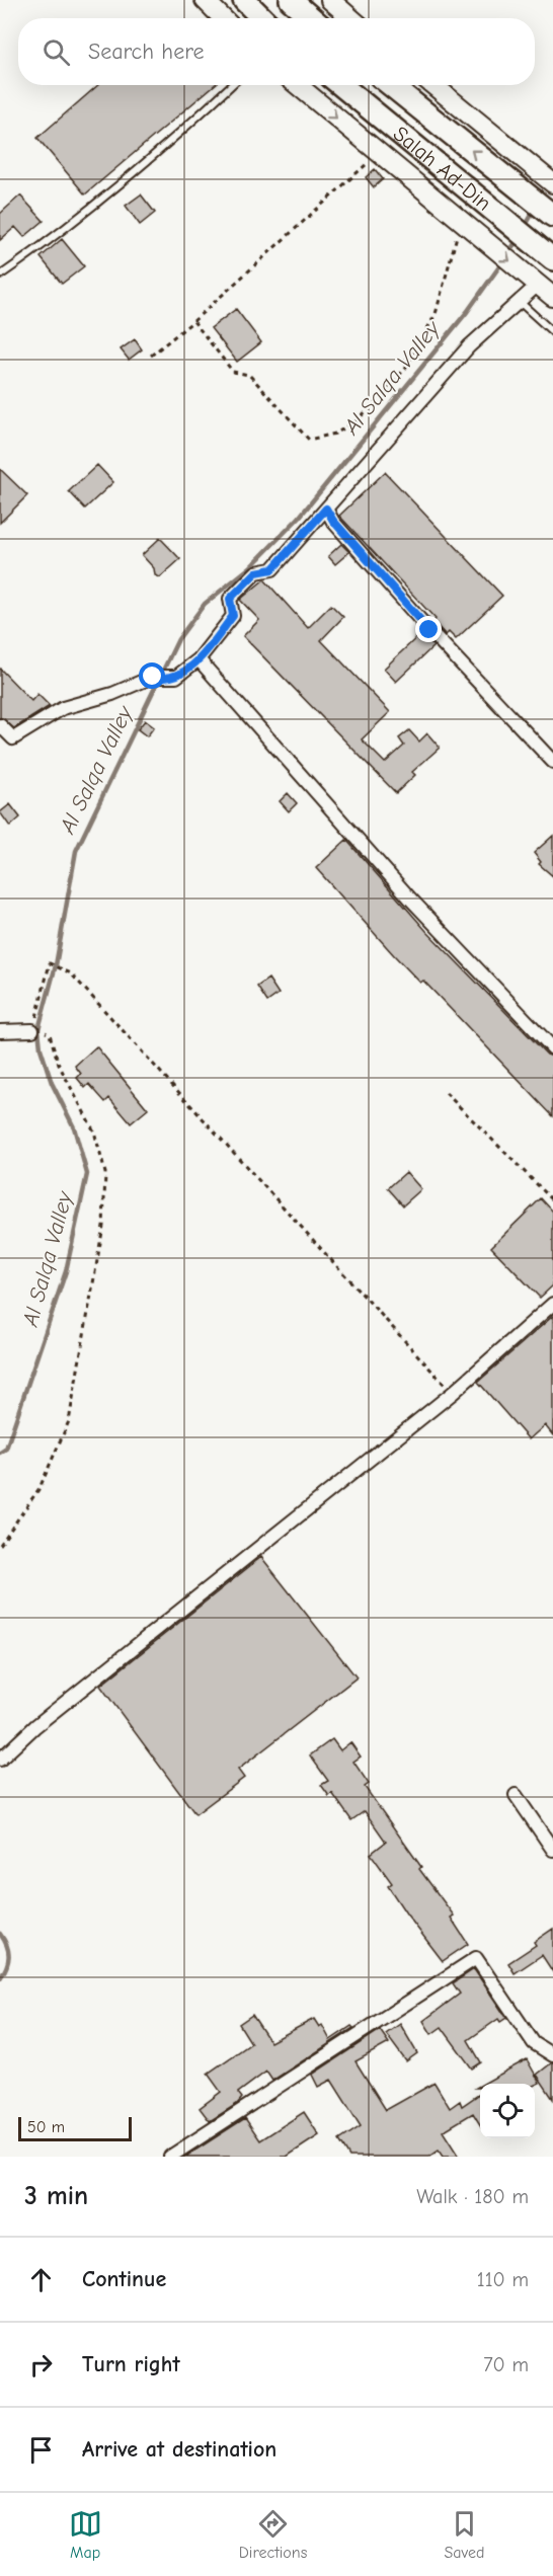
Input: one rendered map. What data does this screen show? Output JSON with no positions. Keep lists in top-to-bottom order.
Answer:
{
  "streets": {
    "highway": ["Salah Ad-Din"]
  },
  "water": ["Al Salqa Valley"],
  "scale_bar": "50 m",
  "page": {
    "search": "Search here",
    "scale": "50 m",
    "heading": ["3 min", "Walk · 180 m"],
    "list": [
      ["Continue", "110 m"],
      ["Turn right", "70 m"],
      "Arrive at destination"
    ],
    "nav": ["Map", "Directions", "Saved"]
  }
}
